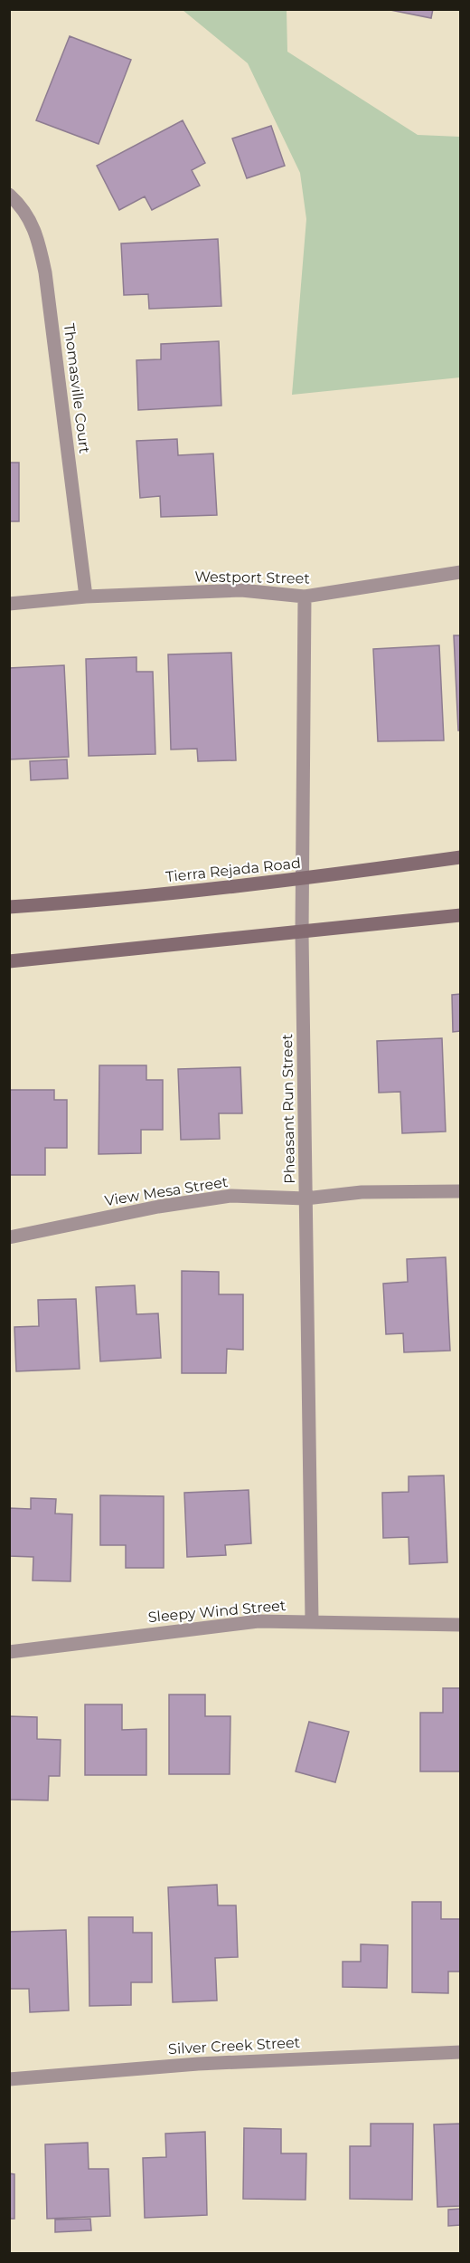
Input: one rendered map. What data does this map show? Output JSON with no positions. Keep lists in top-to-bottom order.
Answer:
{
  "streets": {
    "main road": ["Tierra Rejada Road"],
    "street": [
      "Thomasville Court",
      "Westport Street",
      "Pheasant Run Street",
      "View Mesa Street",
      "Sleepy Wind Street",
      "Silver Creek Street"
    ]
  },
  "crossings": [
    ["Thomasville Court", "Westport Street"],
    ["Westport Street", "Pheasant Run Street"],
    ["Tierra Rejada Road", "Pheasant Run Street"],
    ["Pheasant Run Street", "View Mesa Street"],
    ["Pheasant Run Street", "Sleepy Wind Street"]
  ]
}
